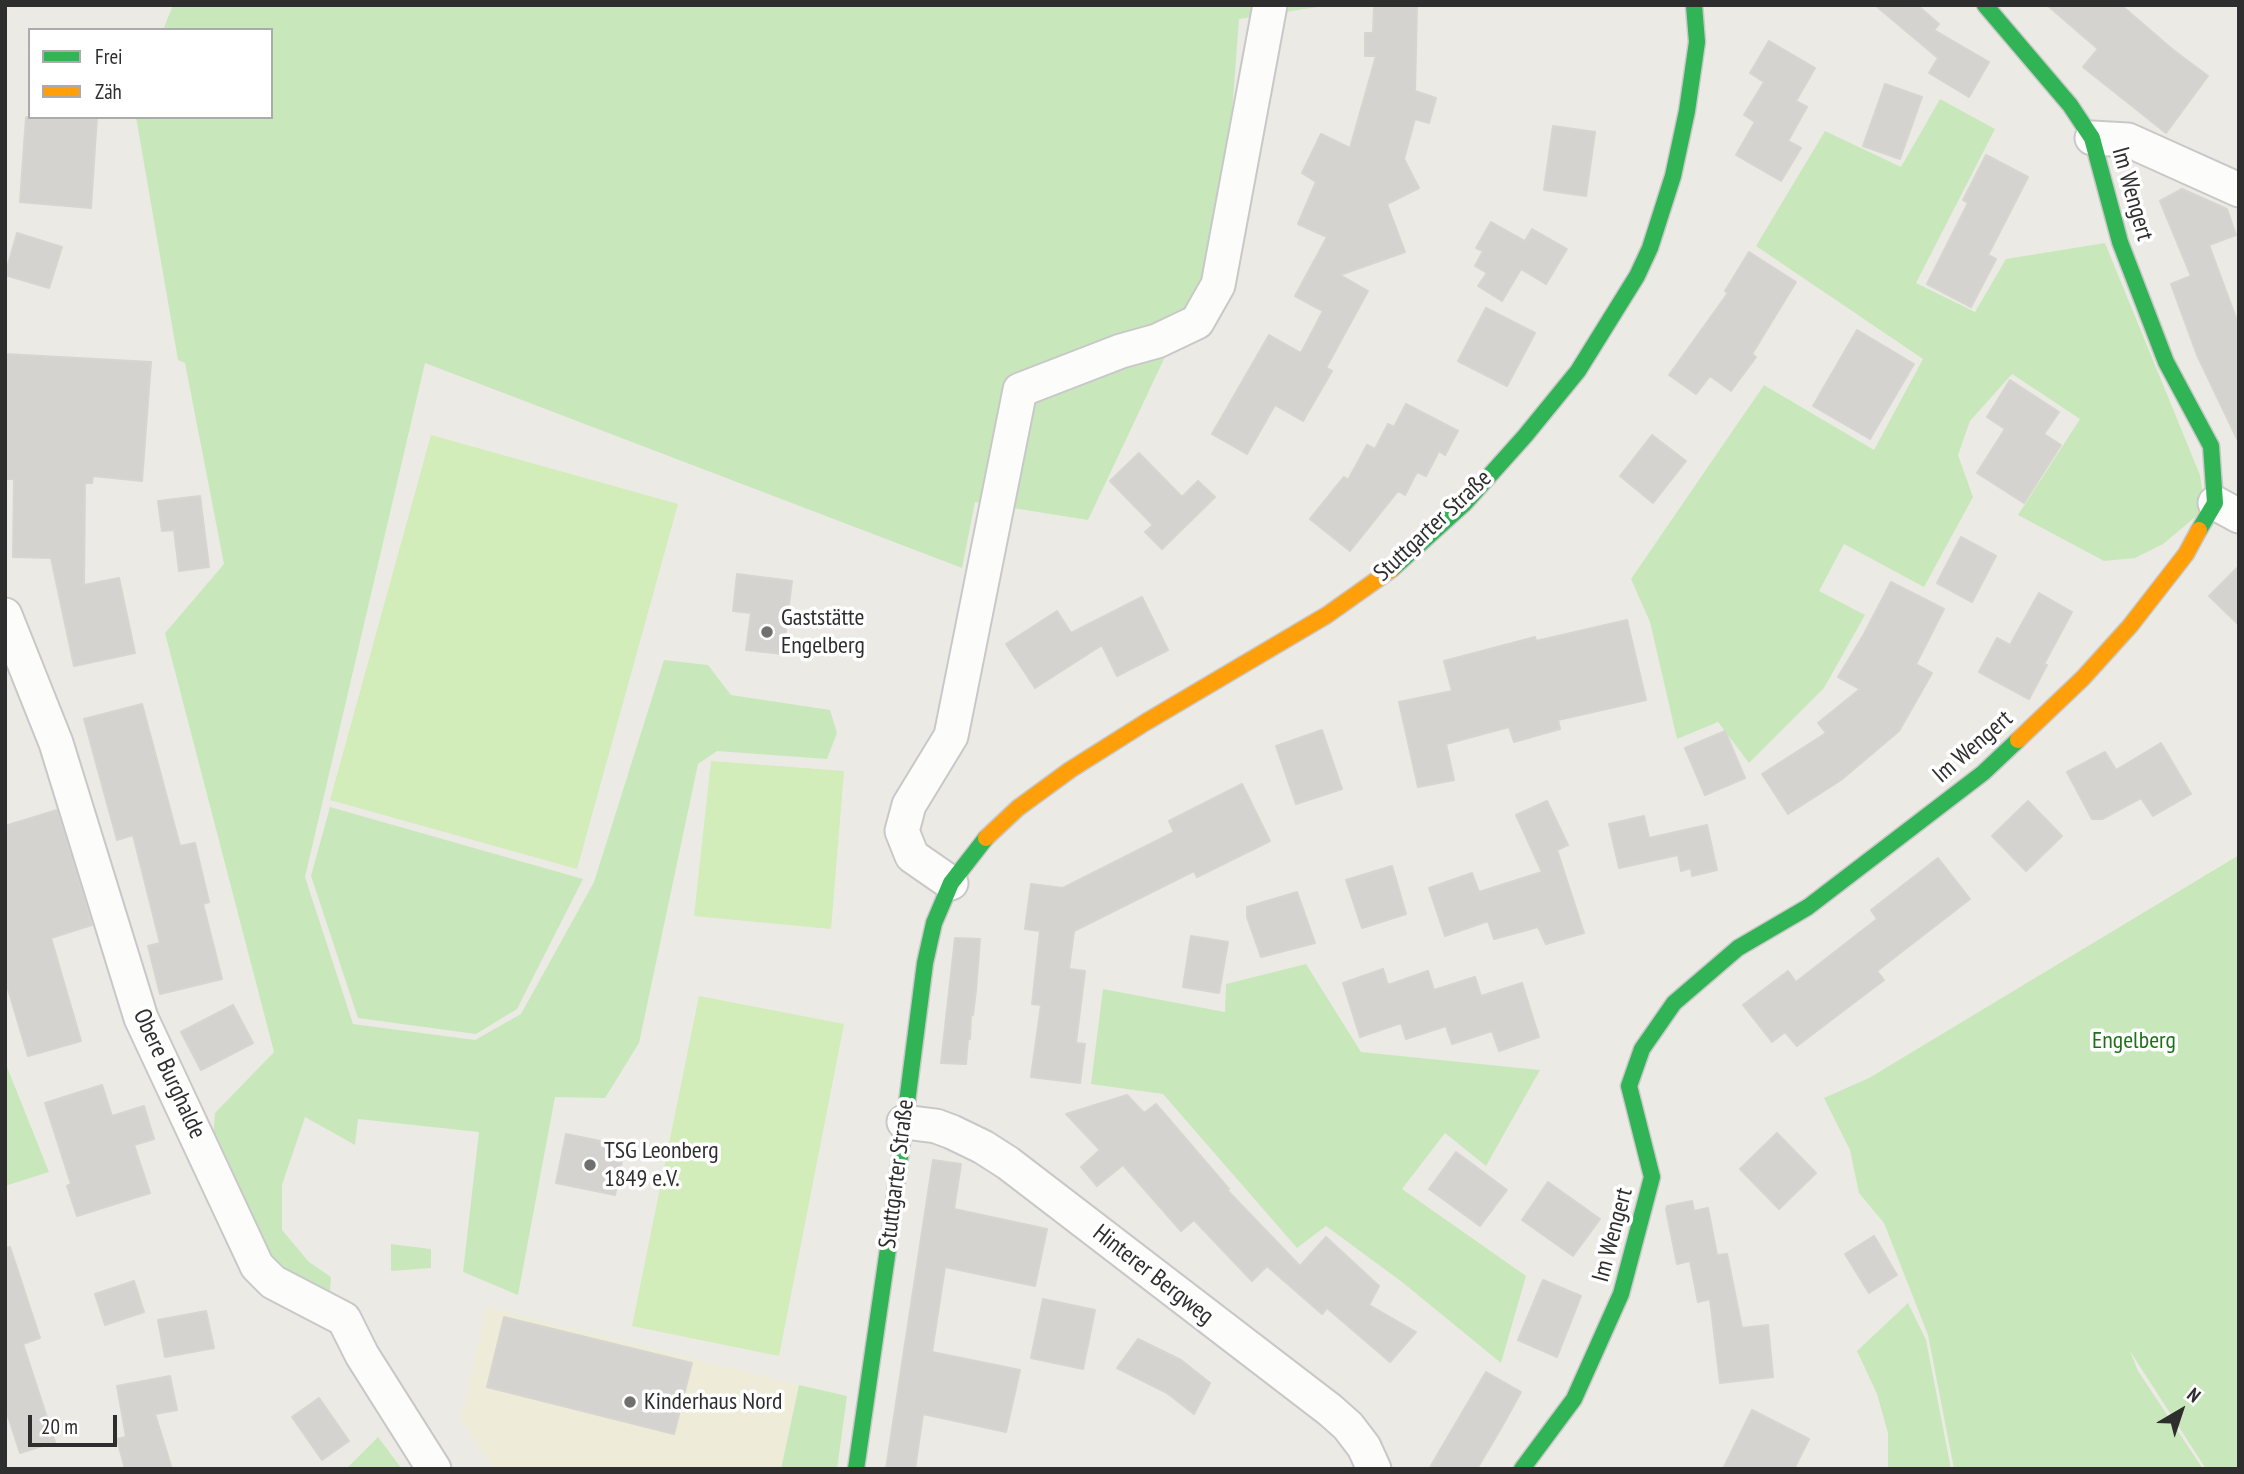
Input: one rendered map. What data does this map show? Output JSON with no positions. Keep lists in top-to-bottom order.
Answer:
{
  "streets": {
    "street": [
      "Im Wengert",
      "Stuttgarter Straße",
      "Obere Burghalde",
      "Hinterer Bergweg"
    ]
  },
  "crossings": [
    ["Stuttgarter Straße", "Hinterer Bergweg"]
  ],
  "parks": ["Engelberg"],
  "places": ["Gaststätte Engelberg", "TSG Leonberg 1849 e.V.", "Kinderhaus Nord"],
  "legend": ["Frei", "Zäh"],
  "scale_bar": "20 m",
  "north": "top right"
}
